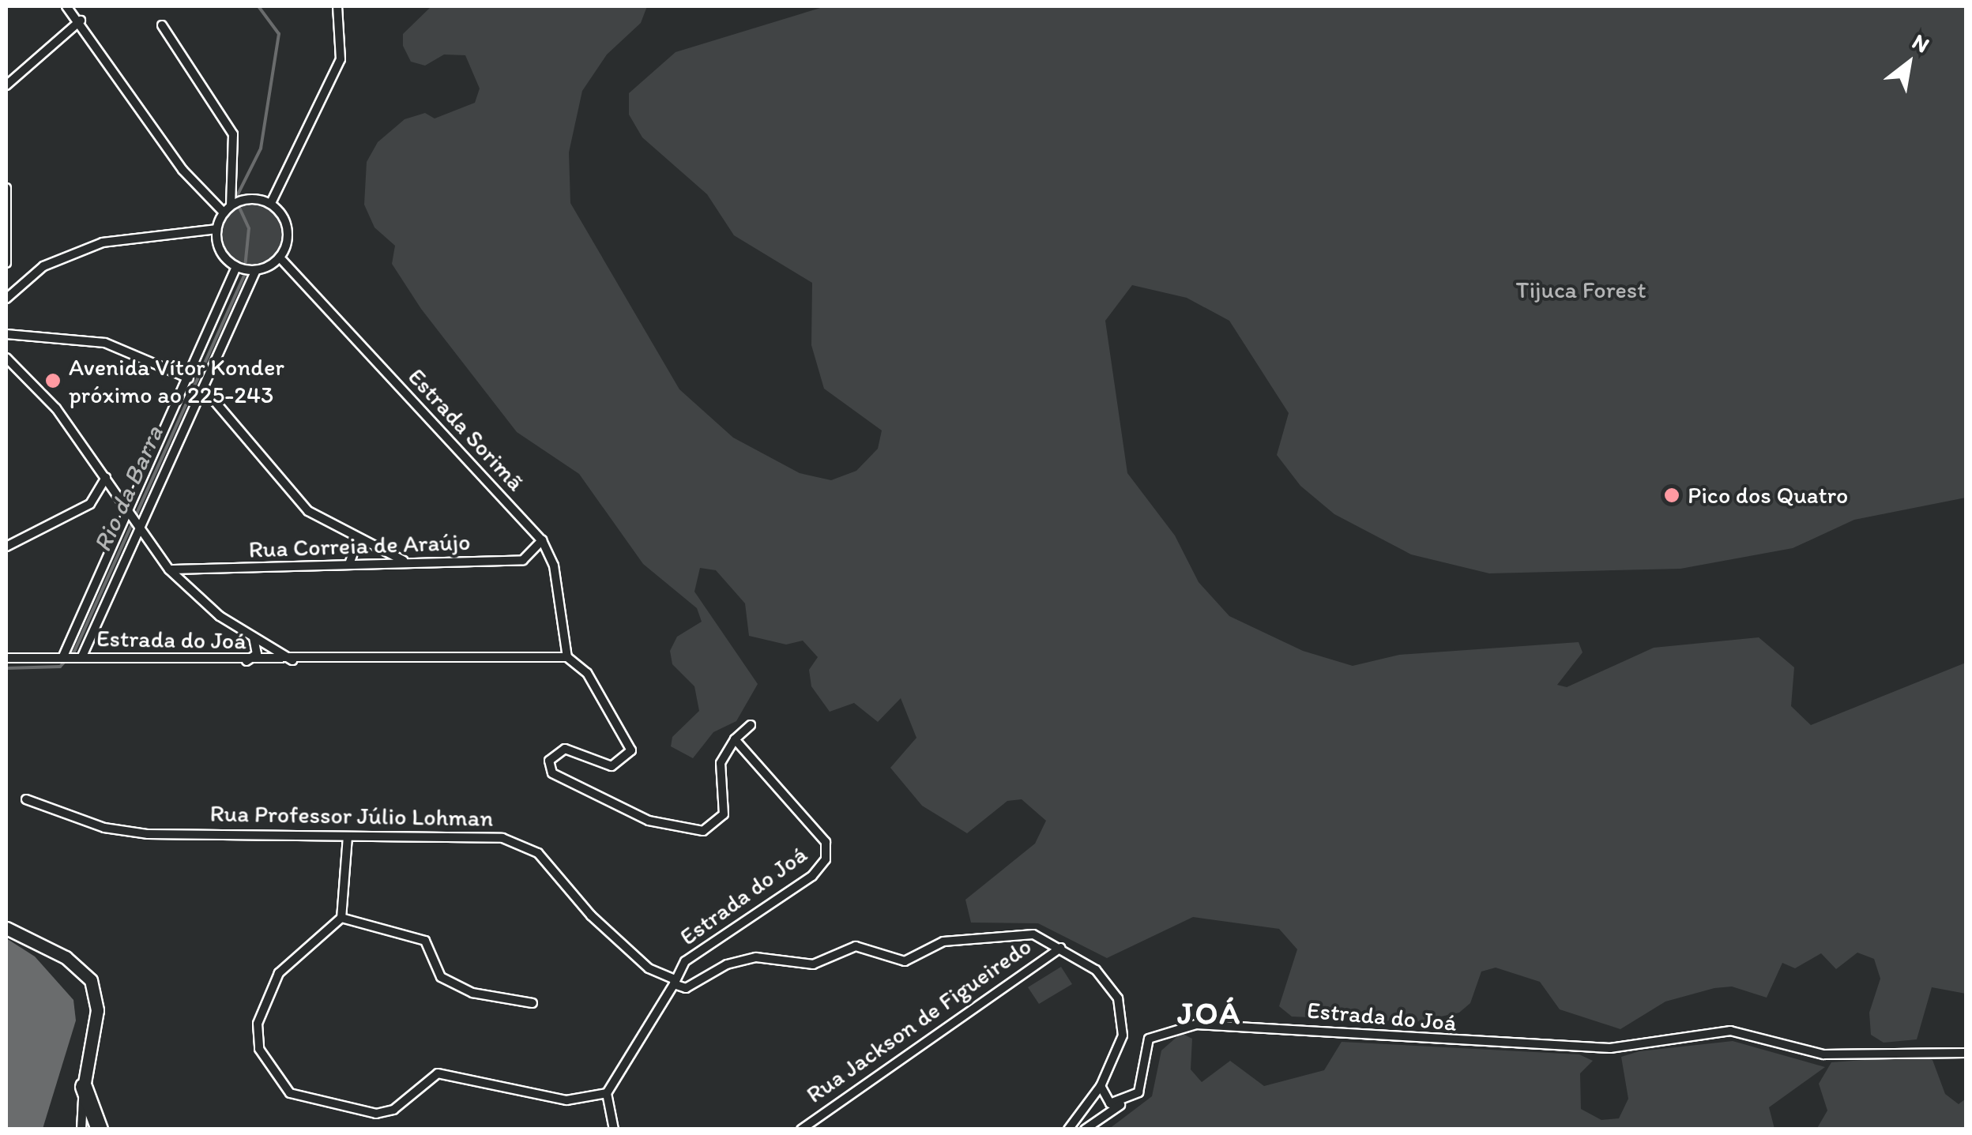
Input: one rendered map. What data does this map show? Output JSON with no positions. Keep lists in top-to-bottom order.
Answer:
{
  "streets": {
    "street": [
      "Estrada Sorimã",
      "Rua Correia de Araújo",
      "Estrada do Joá",
      "Rua Professor Júlio Lohman",
      "Rua Jackson de Figueiredo"
    ]
  },
  "crossings": [
    ["Estrada Sorimã", "Rua Correia de Araújo"],
    ["Estrada Sorimã", "Estrada do Joá"],
    ["Estrada do Joá", "Rua Professor Júlio Lohman"],
    ["Estrada do Joá", "Rua Jackson de Figueiredo"]
  ],
  "districts": ["JOÁ"],
  "water": ["Rio da Barra"],
  "parks": ["Tijuca Forest"],
  "places": ["Avenida Vítor Konder próximo ao 225-243", "Pico dos Quatro"],
  "north": "top right"
}
